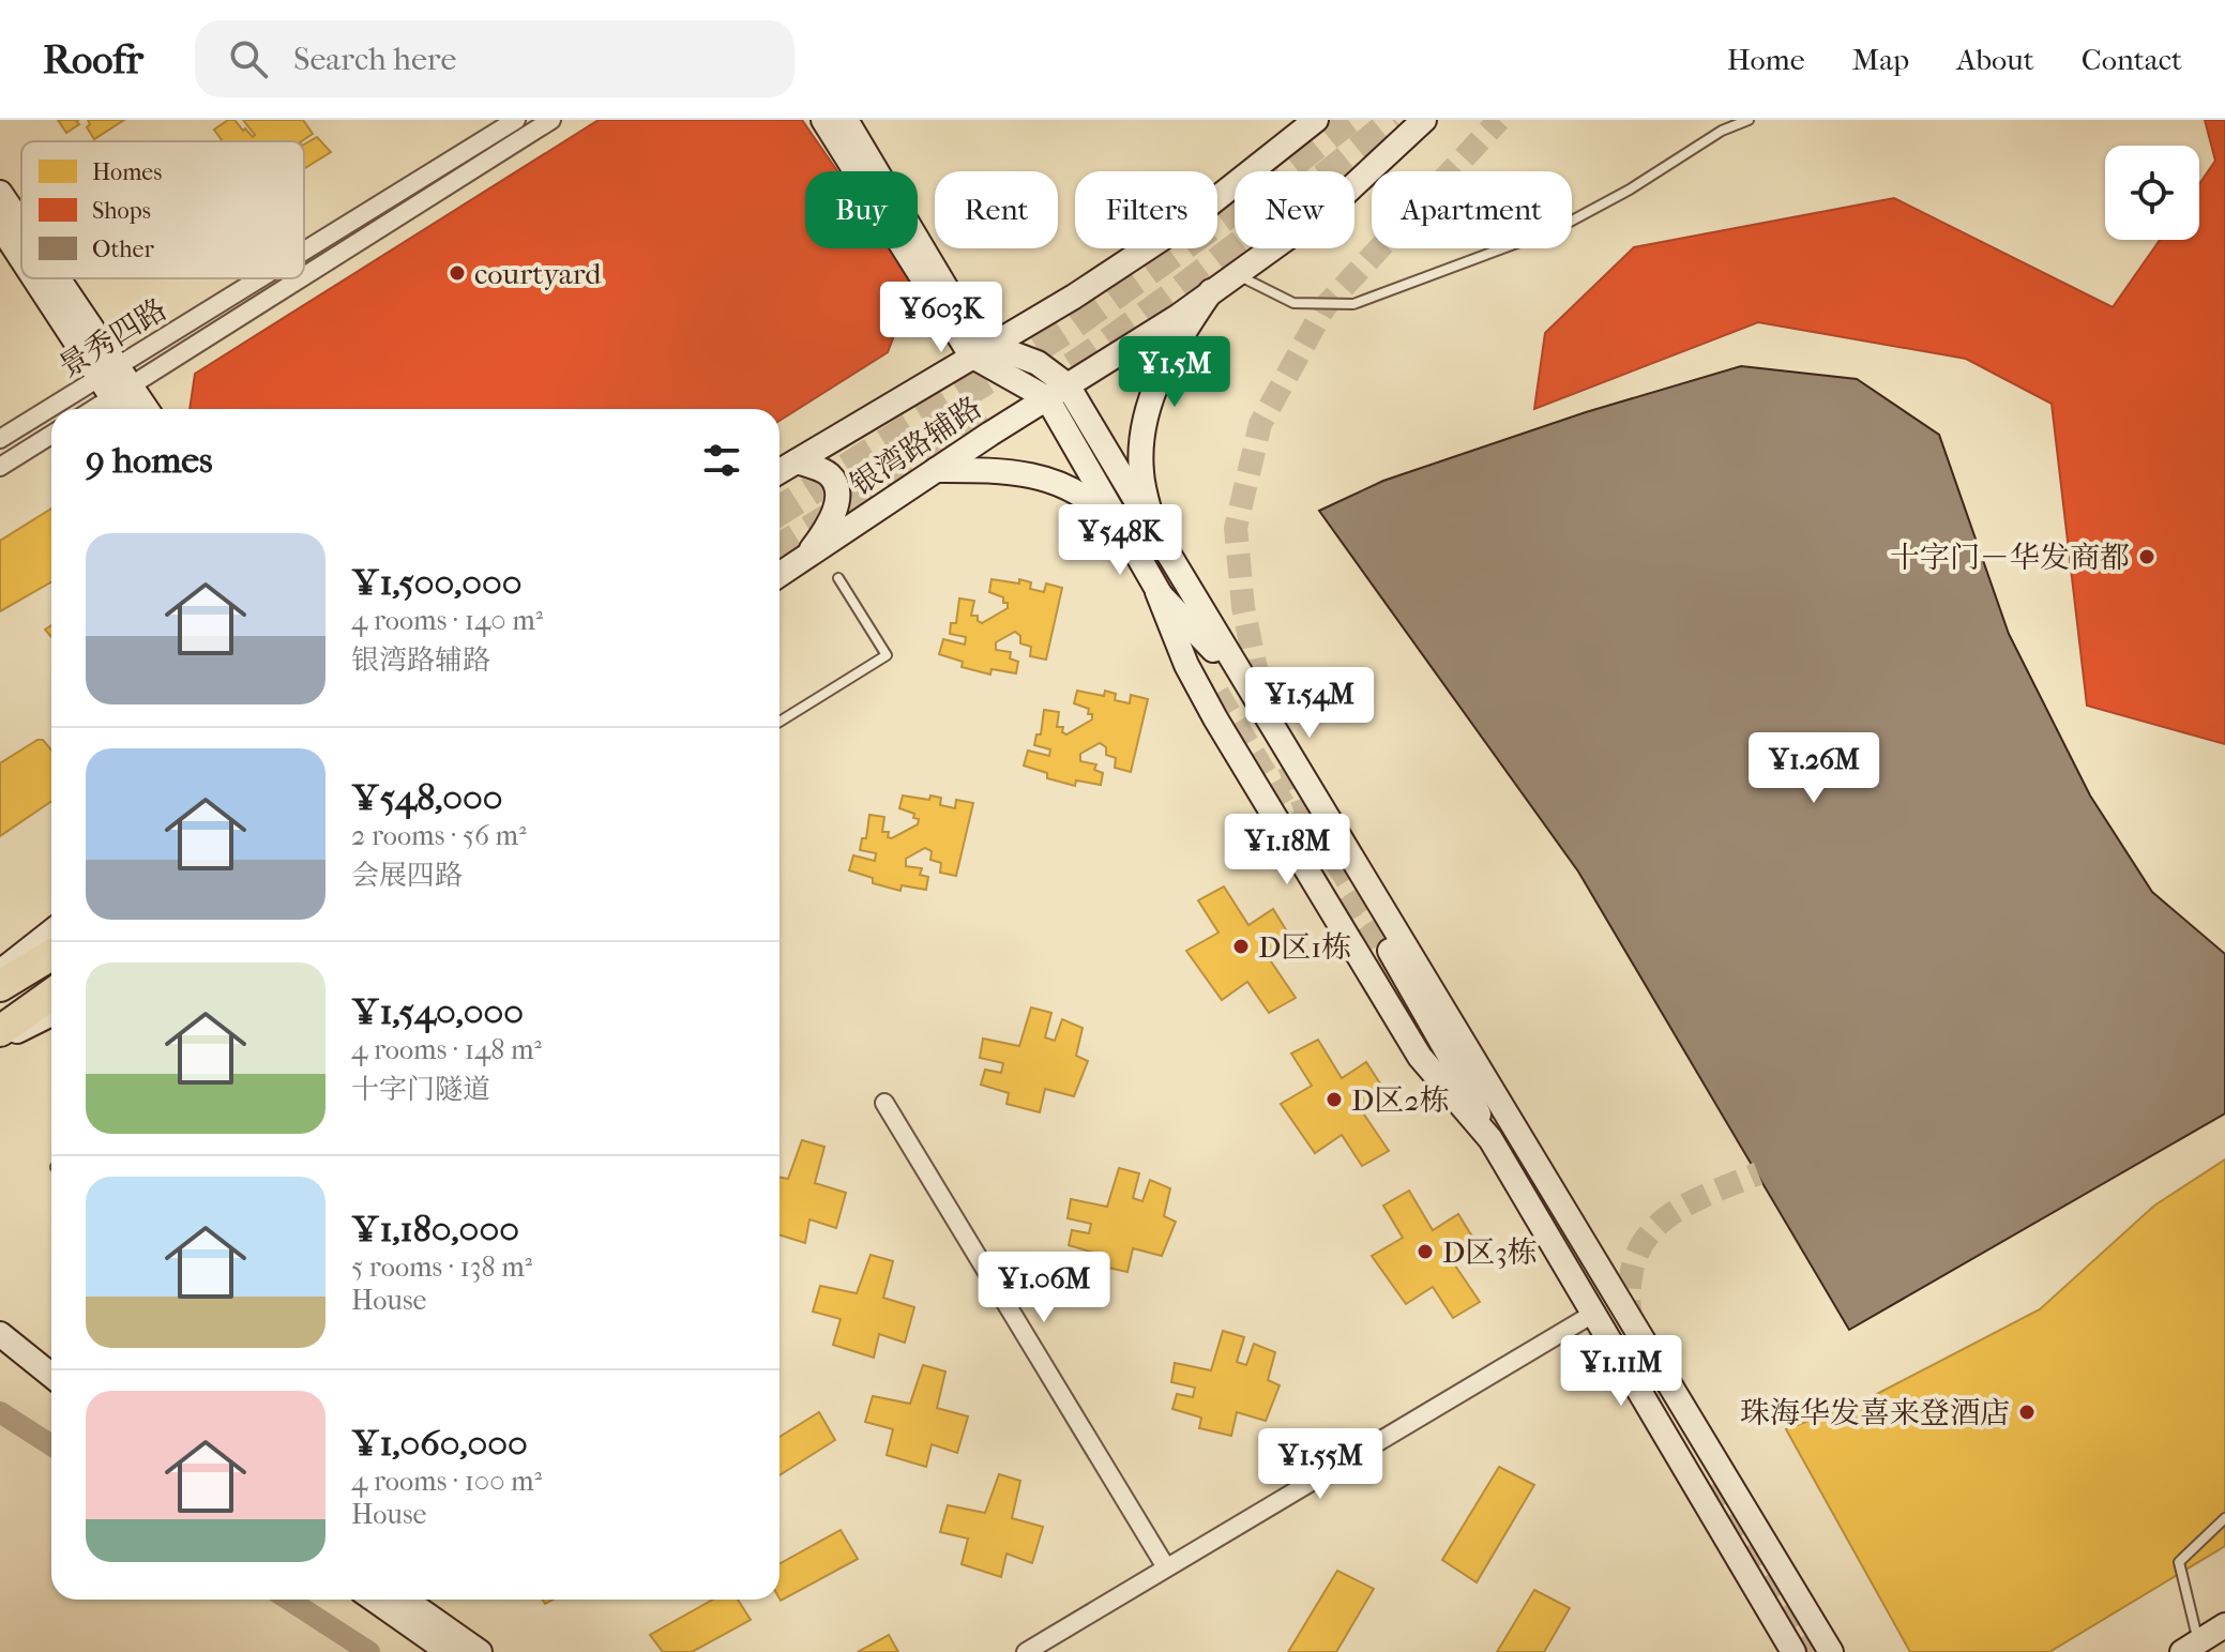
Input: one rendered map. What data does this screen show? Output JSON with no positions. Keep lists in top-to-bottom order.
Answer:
{
  "streets": {
    "main road": ["银湾路辅路"],
    "street": ["景秀四路"]
  },
  "places": [
    "courtyard",
    "十字门－华发商都",
    "D区1栋",
    "D区2栋",
    "D区3栋",
    "珠海华发喜来登酒店"
  ],
  "legend": ["Homes", "Shops", "Other"],
  "page": {
    "header": "Roofr",
    "search": "Search here",
    "nav": [
      "Home",
      "Map",
      "About",
      "Contact"
    ],
    "chip": [
      "Buy",
      "Rent",
      "Filters",
      "New",
      "Apartment"
    ],
    "price": [
      "¥603K",
      "¥1.5M",
      "¥548K",
      "¥1.54M",
      "¥1.26M",
      "¥1.18M",
      "¥1.06M",
      "¥1.11M",
      "¥1.55M"
    ],
    "heading": "9 homes",
    "list": [
      {
        "name": "¥1,500,000",
        "note": "4 rooms · 140 m² · 银湾路辅路"
      },
      {
        "name": "¥548,000",
        "note": "2 rooms · 56 m² · 会展四路"
      },
      {
        "name": "¥1,540,000",
        "note": "4 rooms · 148 m² · 十字门隧道"
      },
      {
        "name": "¥1,180,000",
        "note": "5 rooms · 138 m² · House"
      },
      {
        "name": "¥1,060,000",
        "note": "4 rooms · 100 m² · House"
      }
    ]
  }
}
